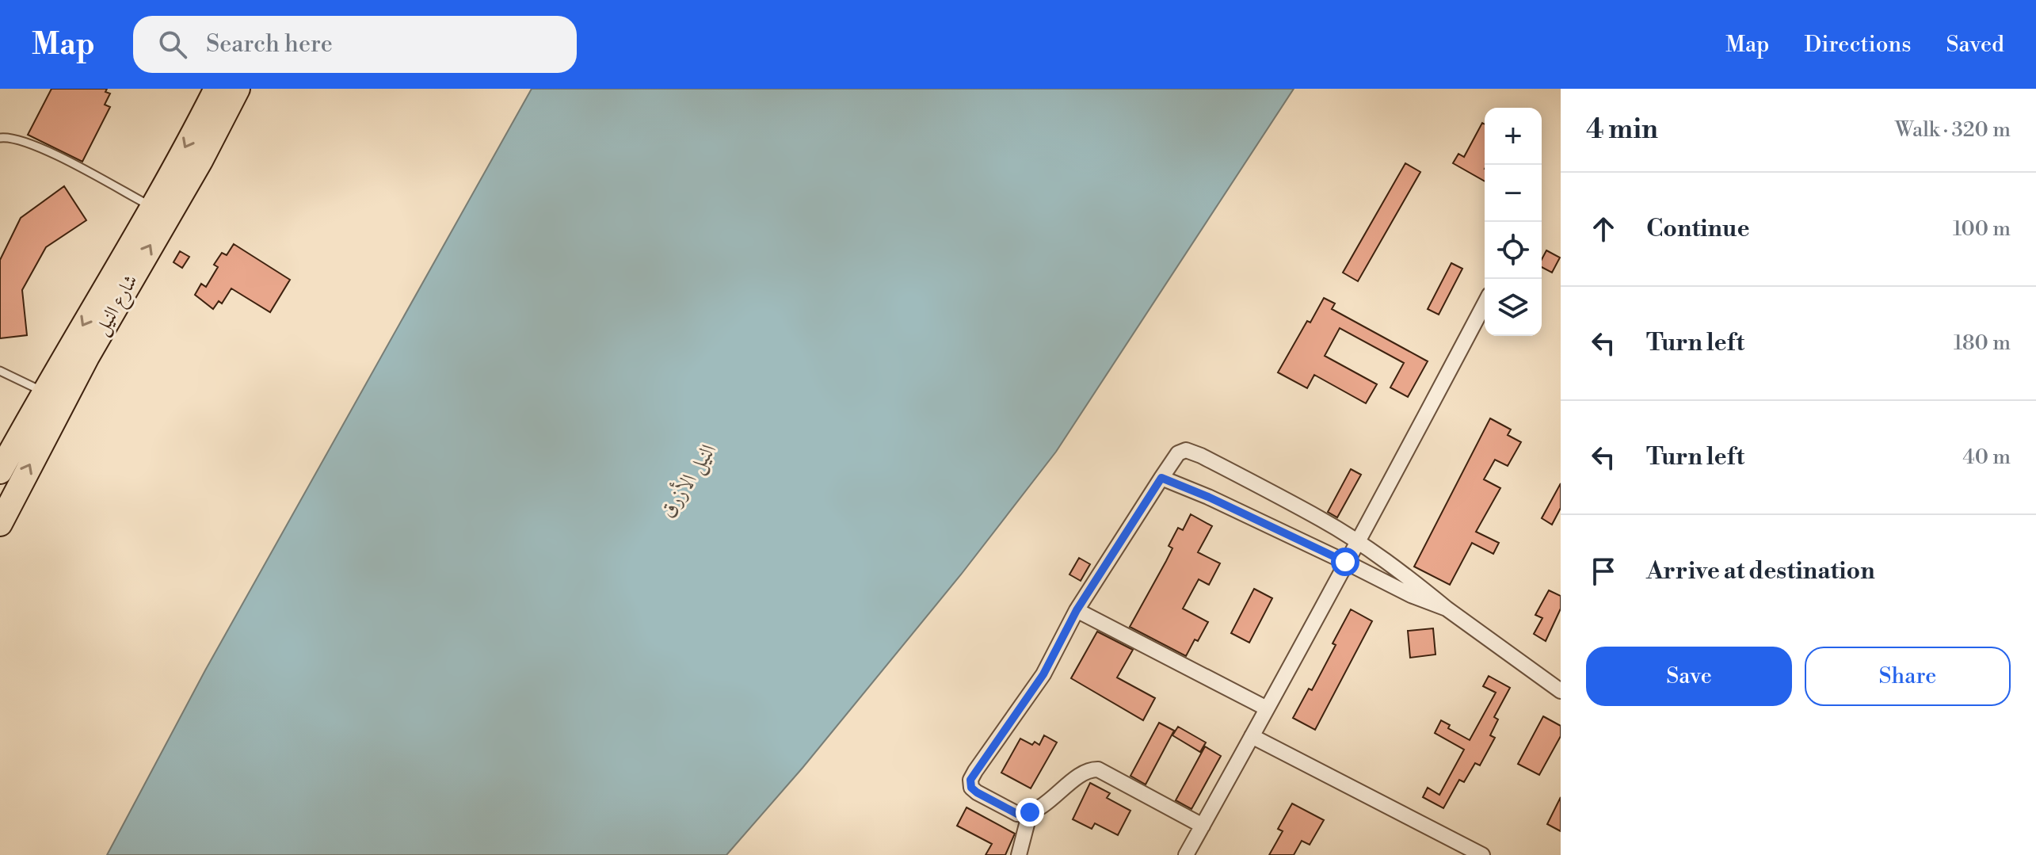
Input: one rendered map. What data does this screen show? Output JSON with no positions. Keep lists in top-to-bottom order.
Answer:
{
  "streets": {
    "main road": ["شارع النيل"]
  },
  "water": ["النيل الأزرق"],
  "page": {
    "header": "Map",
    "search": "Search here",
    "nav": ["Map", "Directions", "Saved"],
    "heading": ["4 min", "Walk · 320 m"],
    "map_buttons": ["+", "−"],
    "list": [
      ["Continue", "100 m"],
      ["Turn left", "180 m"],
      ["Turn left", "40 m"],
      "Arrive at destination"
    ],
    "buttons": ["Save", "Share"]
  }
}
